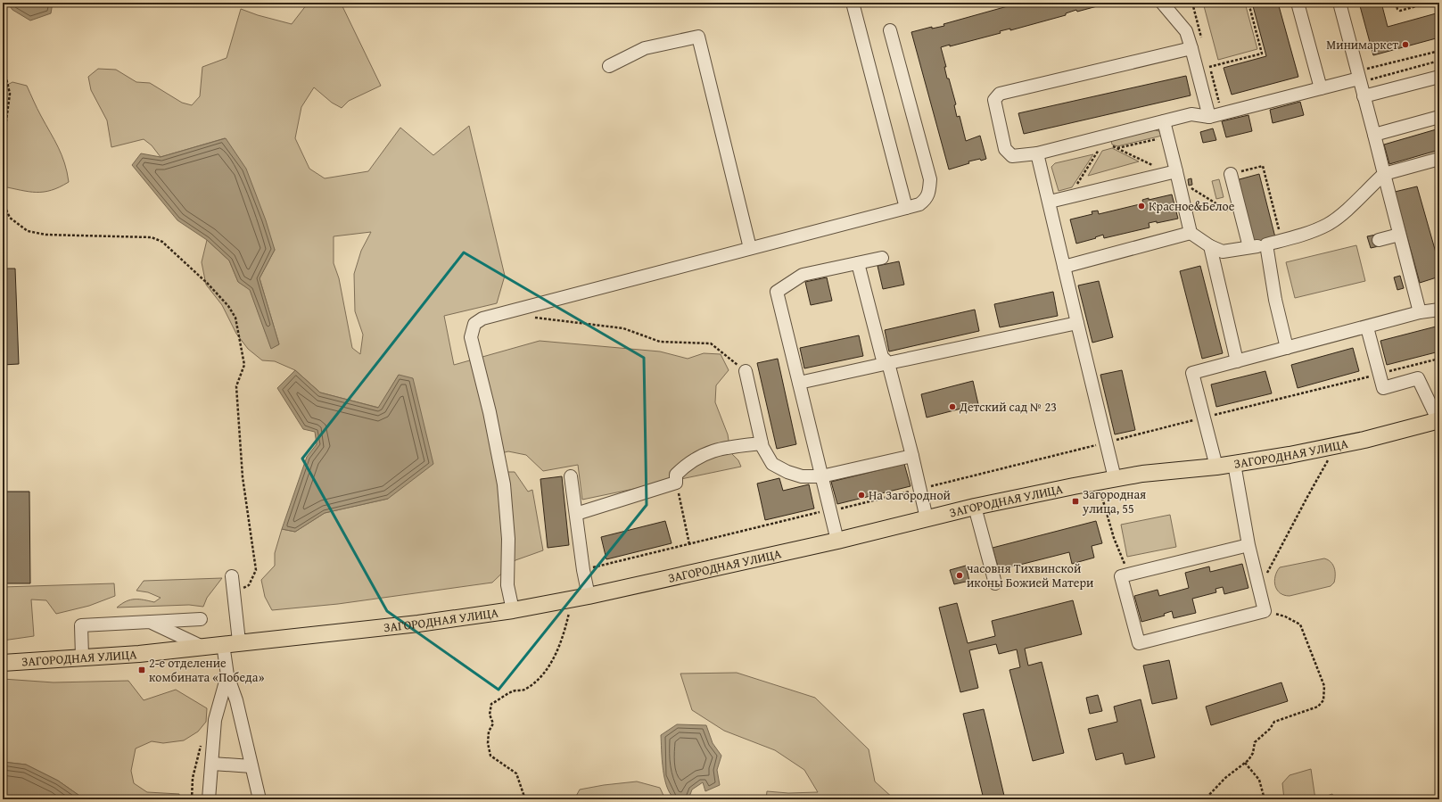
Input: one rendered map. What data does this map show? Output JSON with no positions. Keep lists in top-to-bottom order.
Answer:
{
  "streets": {
    "main road": ["ЗАГОРОДНАЯ УЛИЦА"]
  },
  "places": {
    "other": [
      "Минимаркет",
      "Красное&Белое",
      "Детский сад № 23",
      "На Загородной",
      "часовня Тихвинской иконы Божией Матери"
    ],
    "transit": ["Загородная улица, 55", "2-е отделение комбината «Победа»"]
  }
}
